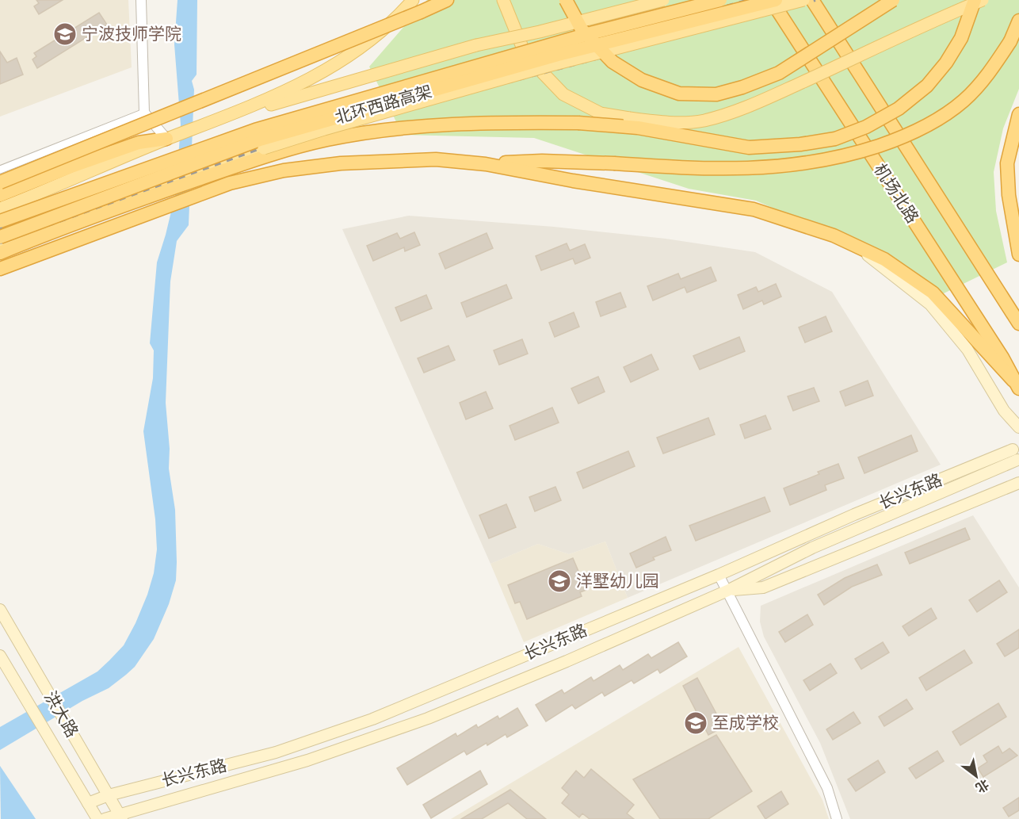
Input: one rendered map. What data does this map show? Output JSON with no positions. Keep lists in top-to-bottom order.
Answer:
{
  "streets": {
    "highway": ["北环西路高架", "机场北路"],
    "main road": ["长兴东路", "洪大路"]
  },
  "crossings": [
    ["长兴东路", "洪大路"]
  ],
  "places": {
    "school or university": ["宁波技师学院", "洋墅幼儿园", "至成学校"]
  },
  "north": "bottom right"
}
